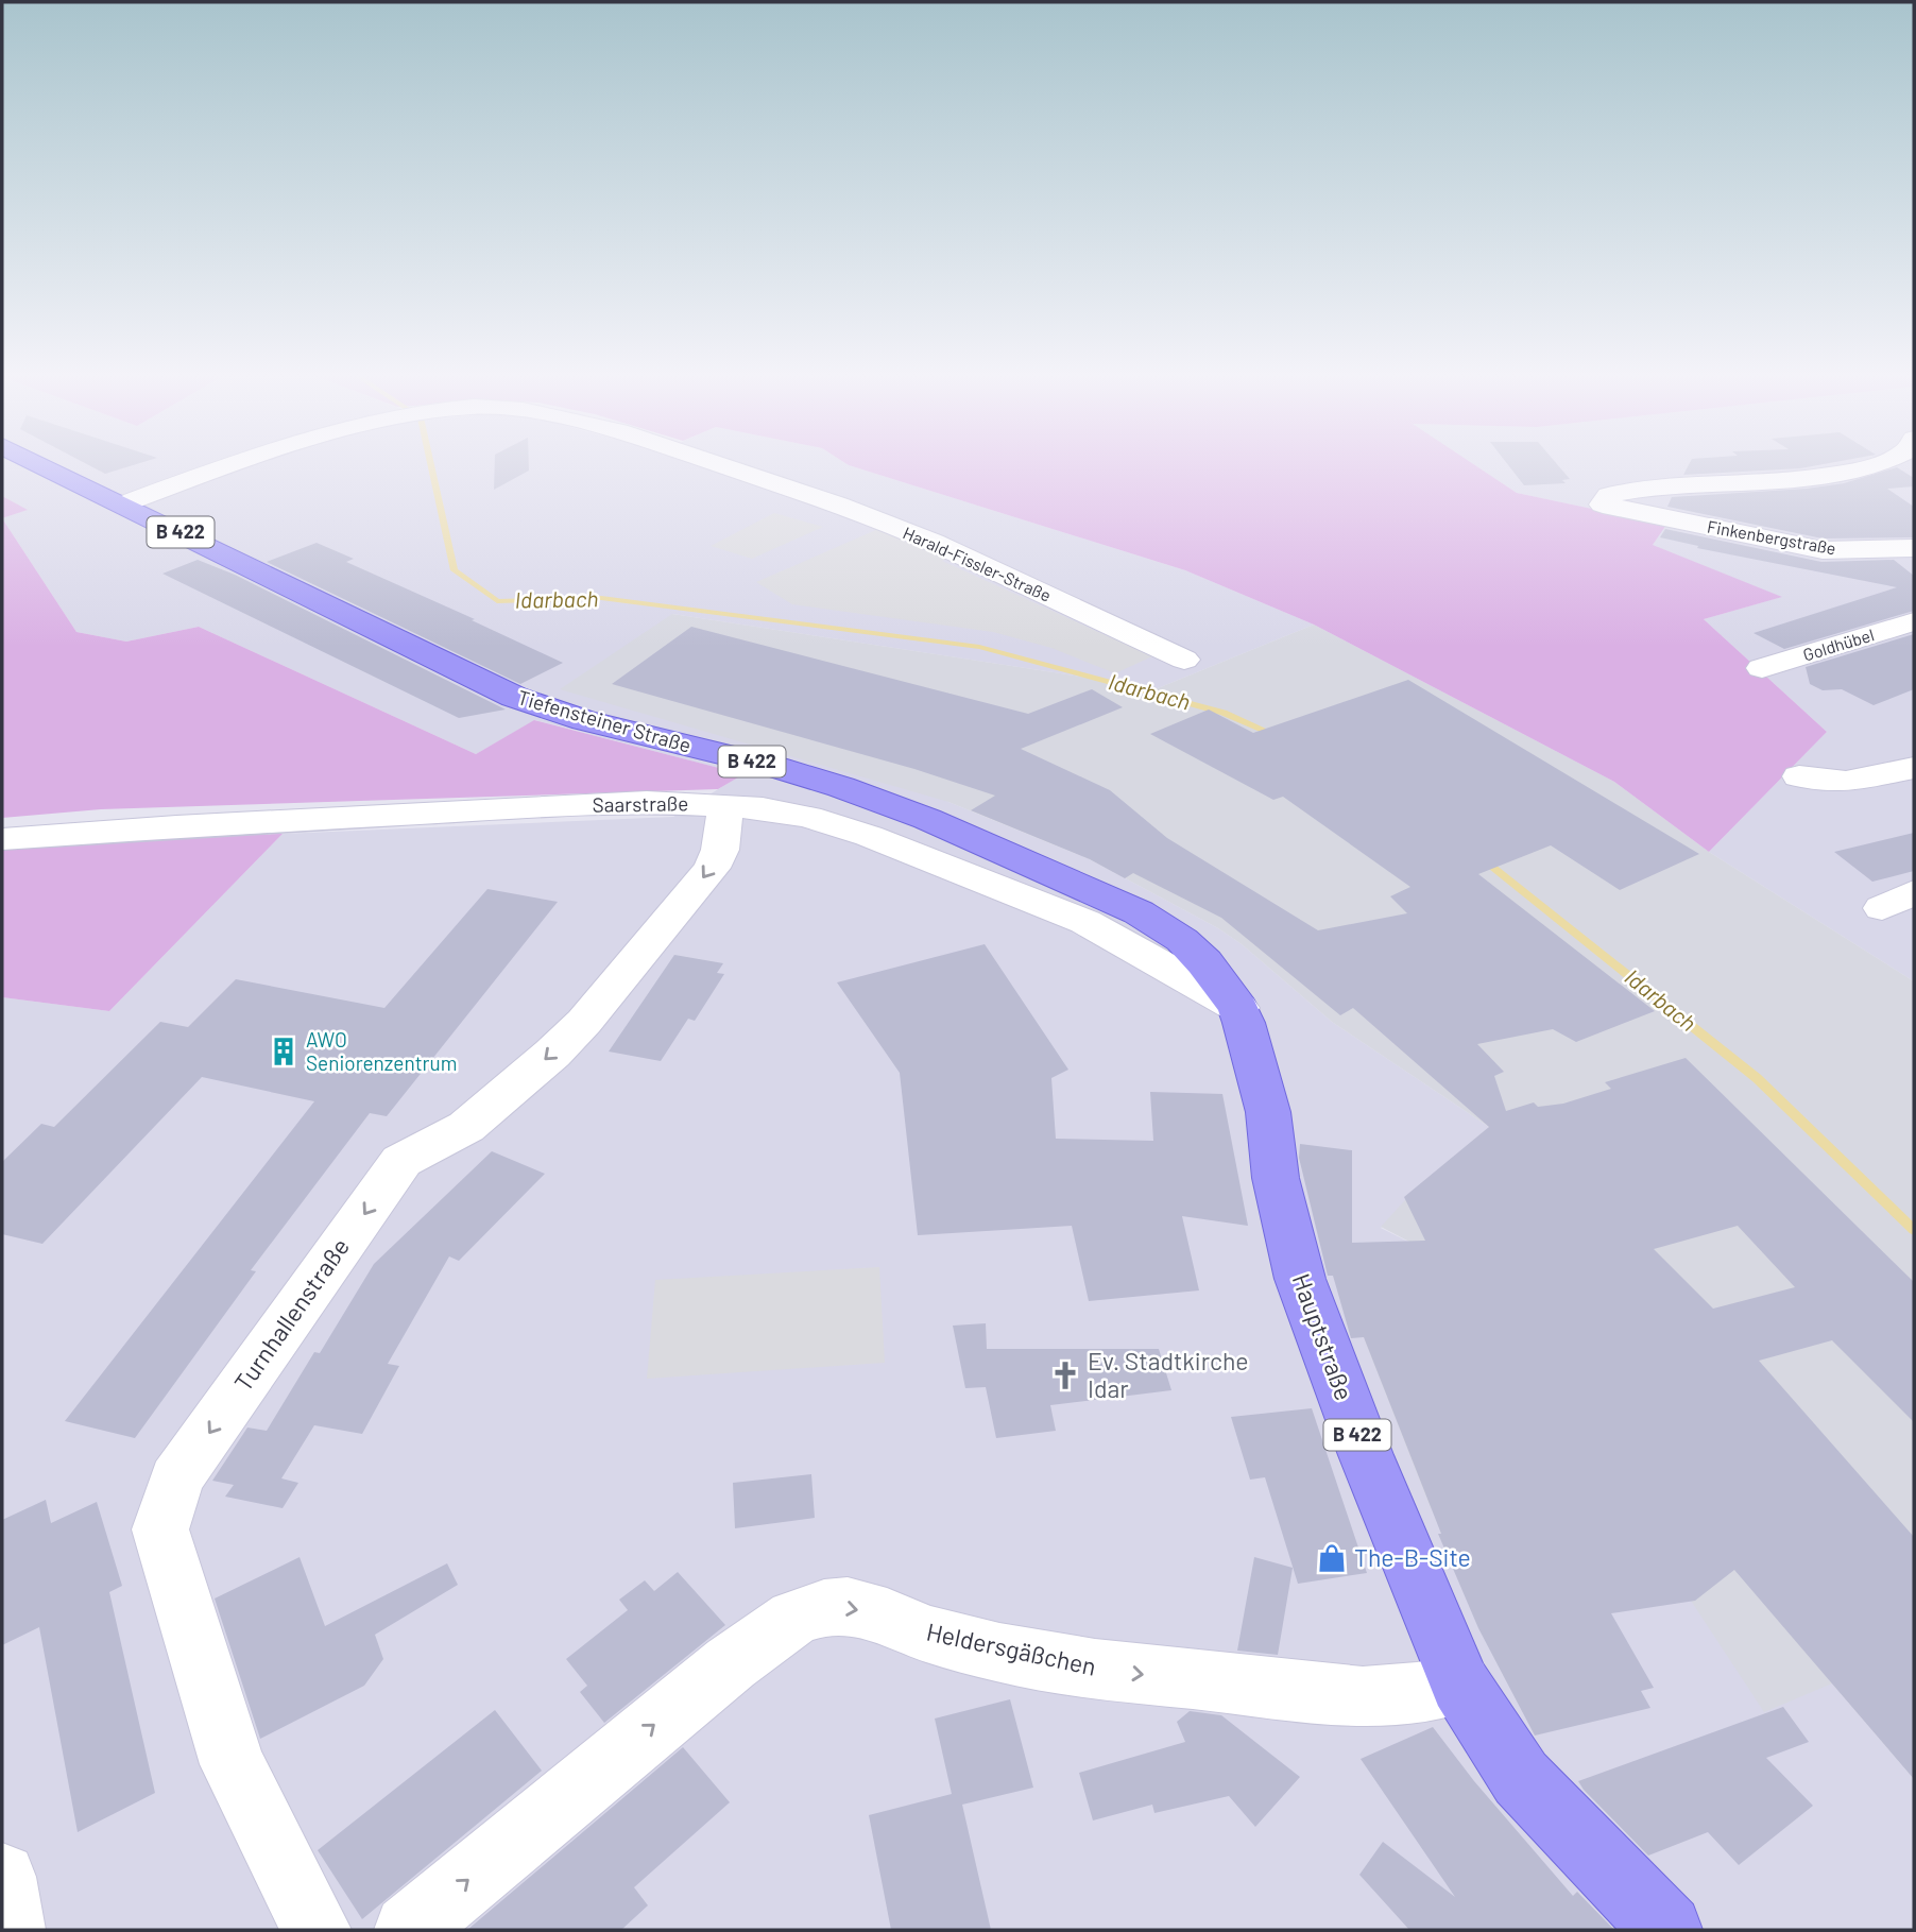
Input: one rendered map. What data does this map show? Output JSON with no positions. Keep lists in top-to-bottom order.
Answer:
{
  "streets": {
    "main road": ["B 422", "Tiefensteiner Straße", "Hauptstraße"],
    "street": [
      "Finkenbergstraße",
      "Harald-Fissler-Straße",
      "Goldhübel",
      "Saarstraße",
      "Turnhallenstraße",
      "Heldersgäßchen"
    ]
  },
  "crossings": [
    ["Harald-Fissler-Straße", "Tiefensteiner Straße"],
    ["Tiefensteiner Straße", "Saarstraße"],
    ["Tiefensteiner Straße", "Hauptstraße"],
    ["Saarstraße", "Turnhallenstraße"],
    ["Saarstraße", "Hauptstraße"],
    ["Hauptstraße", "Heldersgäßchen"]
  ],
  "one_way": ["Turnhallenstraße", "Heldersgäßchen"],
  "water": ["Idarbach"],
  "places": {
    "building": ["AWO Seniorenzentrum"],
    "church": ["Ev. Stadtkirche Idar"],
    "shop": ["The-B-Site"]
  }
}
